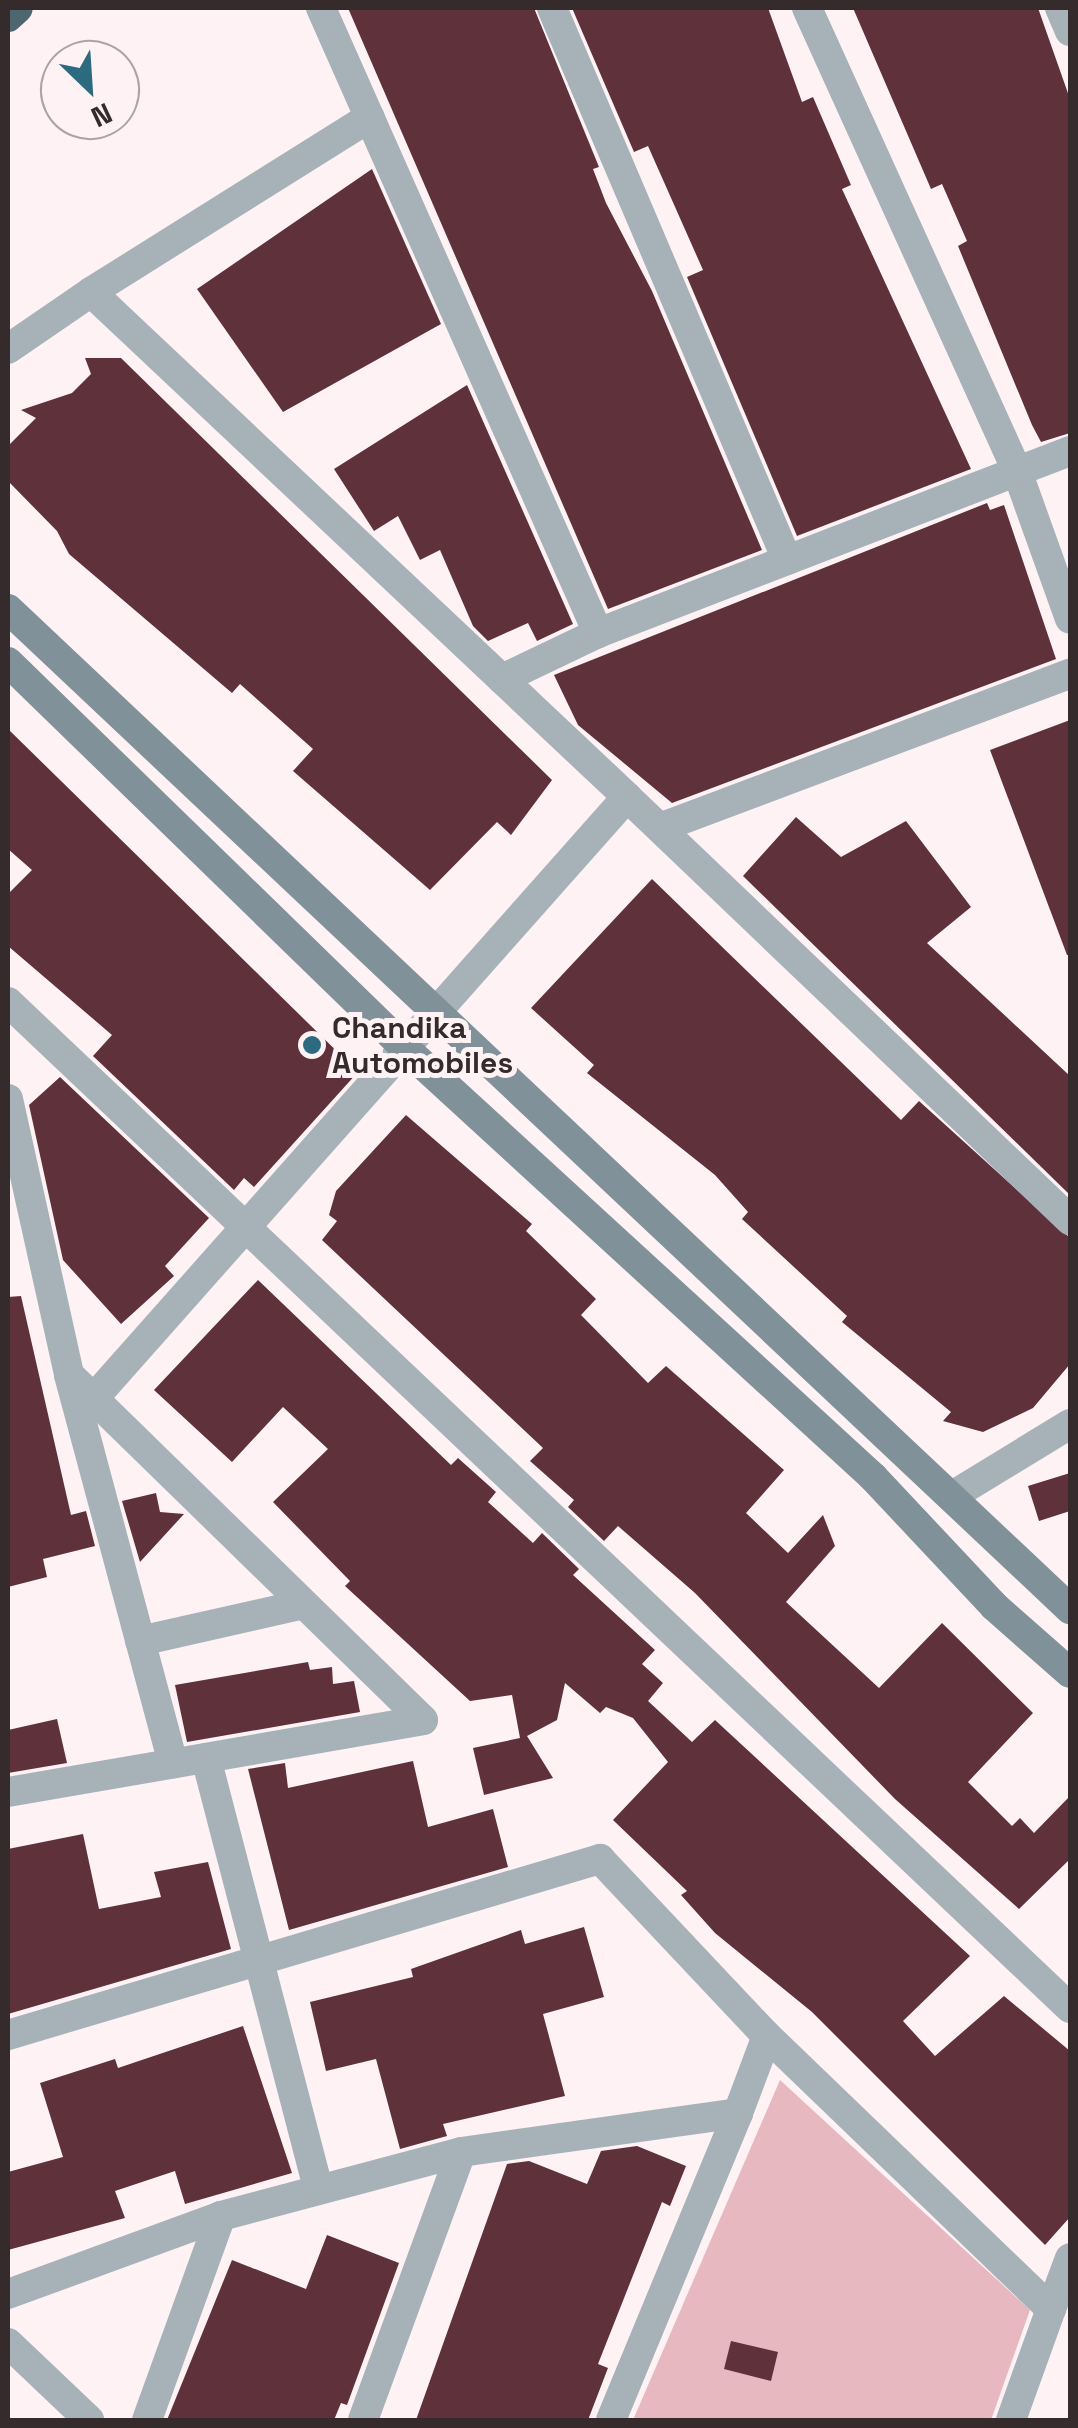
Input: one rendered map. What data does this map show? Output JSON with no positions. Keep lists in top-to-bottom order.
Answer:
{
  "places": ["Chandika Automobiles"],
  "north": "bottom right"
}
